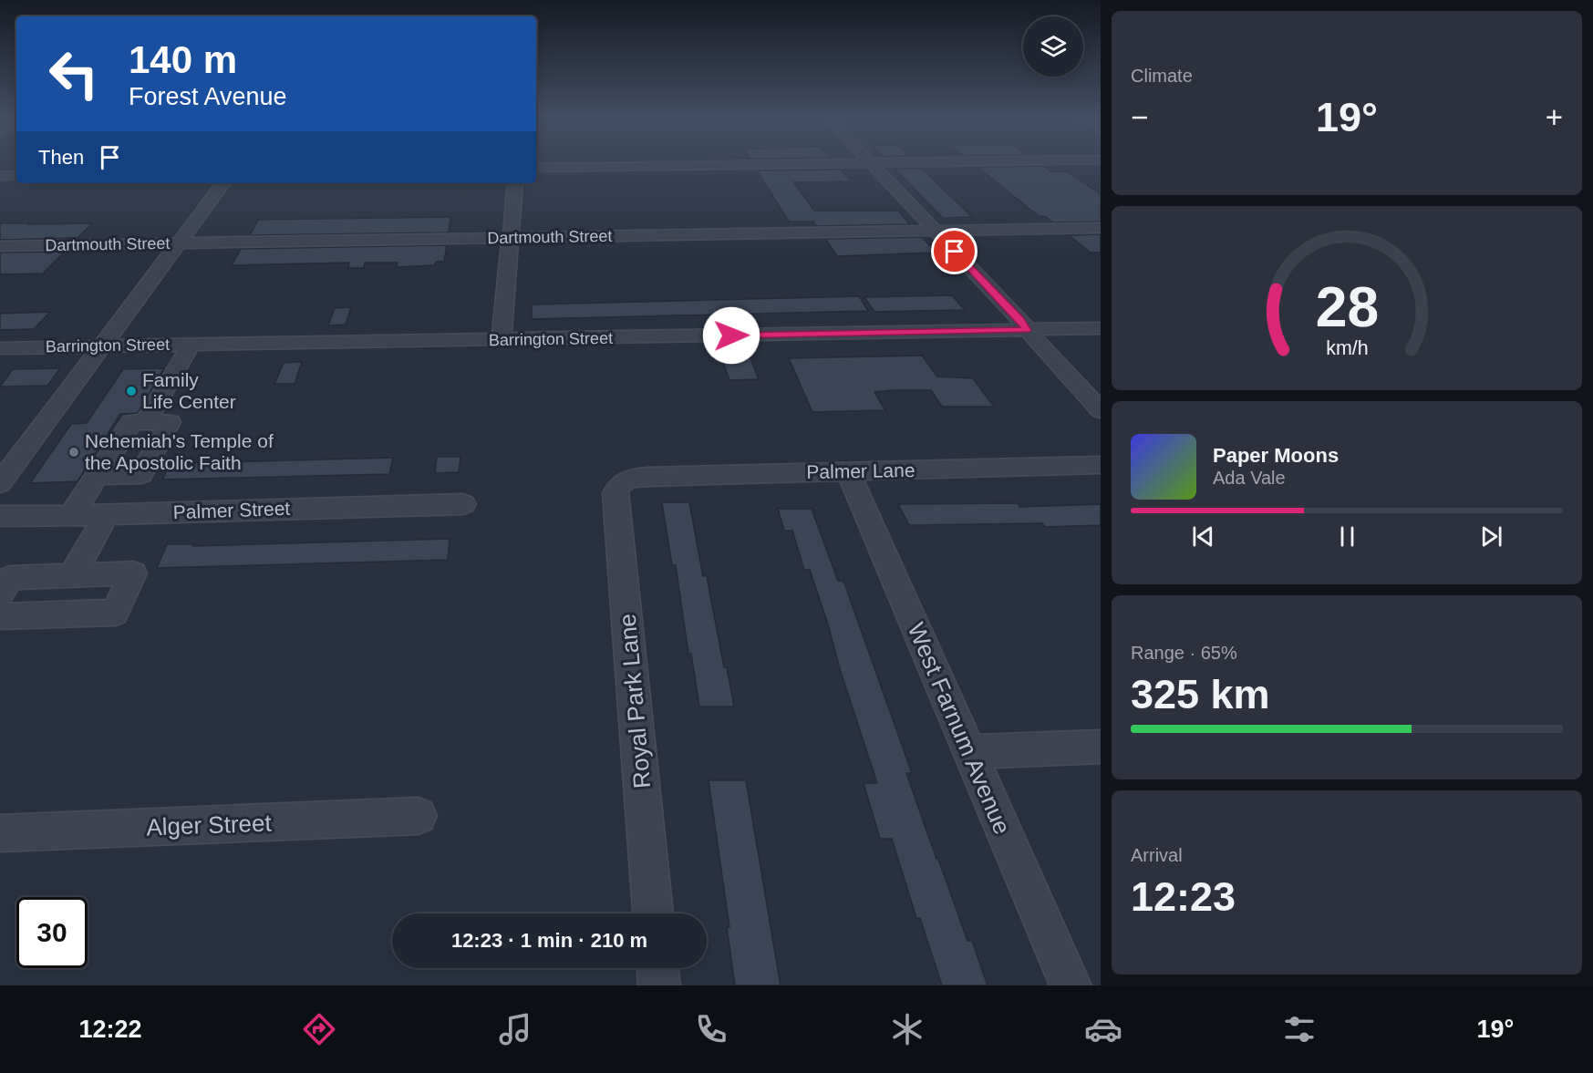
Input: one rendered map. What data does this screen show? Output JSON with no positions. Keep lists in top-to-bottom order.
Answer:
{
  "streets": {
    "street": [
      "Dartmouth Street",
      "Barrington Street",
      "Palmer Lane",
      "Palmer Street",
      "Royal Park Lane",
      "West Farnum Avenue",
      "Alger Street"
    ]
  },
  "crossings": [
    ["Palmer Lane", "Royal Park Lane"],
    ["Palmer Lane", "West Farnum Avenue"]
  ],
  "places": ["Family Life Center", "Nehemiah's Temple of the Apostolic Faith"],
  "page": {
    "tile": [
      "Climate",
      ["Range · 65%", "325 km"],
      ["Arrival", "12:23"]
    ],
    "turn": ["140 m", "Forest Avenue"],
    "heat": ["−", "19°", "+"],
    "then": "Then",
    "song": ["Paper Moons", "Ada Vale"],
    "limit": "30",
    "trip": "12:23 · 1 min · 210 m",
    "tabs": ["12:22", "19°"],
    "gauge": ["28", "km/h"]
  }
}
